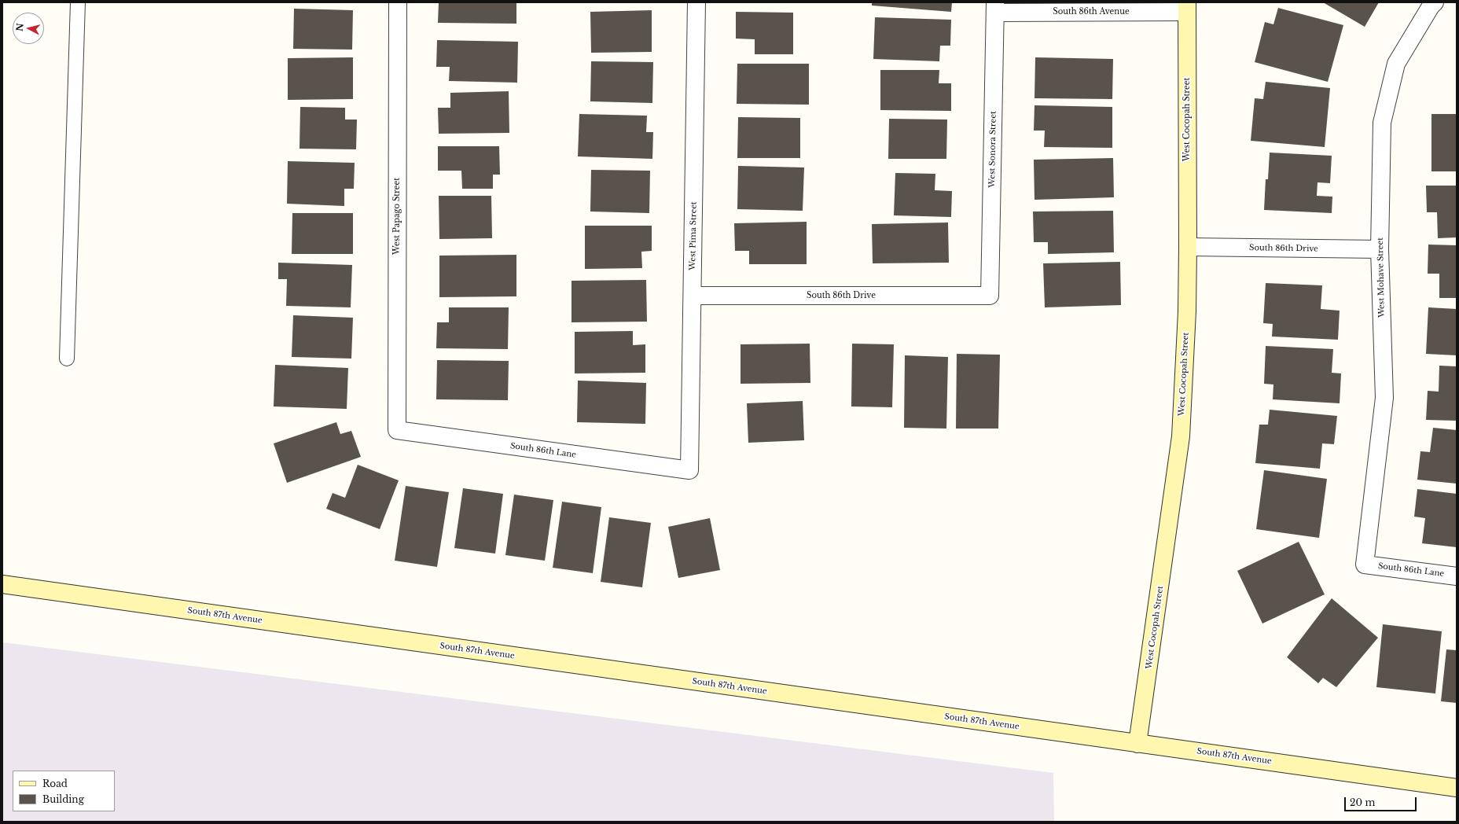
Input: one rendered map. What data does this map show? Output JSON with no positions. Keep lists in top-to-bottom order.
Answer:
{
  "streets": {
    "street": [
      "South 86th Avenue",
      "West Cocopah Street",
      "West Sonora Street",
      "West Papago Street",
      "West Pima Street",
      "South 86th Drive",
      "West Mohave Street",
      "South 86th Lane",
      "South 87th Avenue"
    ]
  },
  "crossings": [
    ["South 86th Avenue", "West Cocopah Street"],
    ["South 86th Avenue", "West Sonora Street"],
    ["West Cocopah Street", "South 86th Drive"],
    ["West Cocopah Street", "South 87th Avenue"],
    ["West Sonora Street", "South 86th Drive"],
    ["West Papago Street", "South 86th Lane"],
    ["West Pima Street", "South 86th Drive"],
    ["West Pima Street", "South 86th Lane"],
    ["South 86th Drive", "West Mohave Street"],
    ["West Mohave Street", "South 86th Lane"]
  ],
  "legend": ["Road", "Building"],
  "scale_bar": "20 m",
  "north": "left"
}
